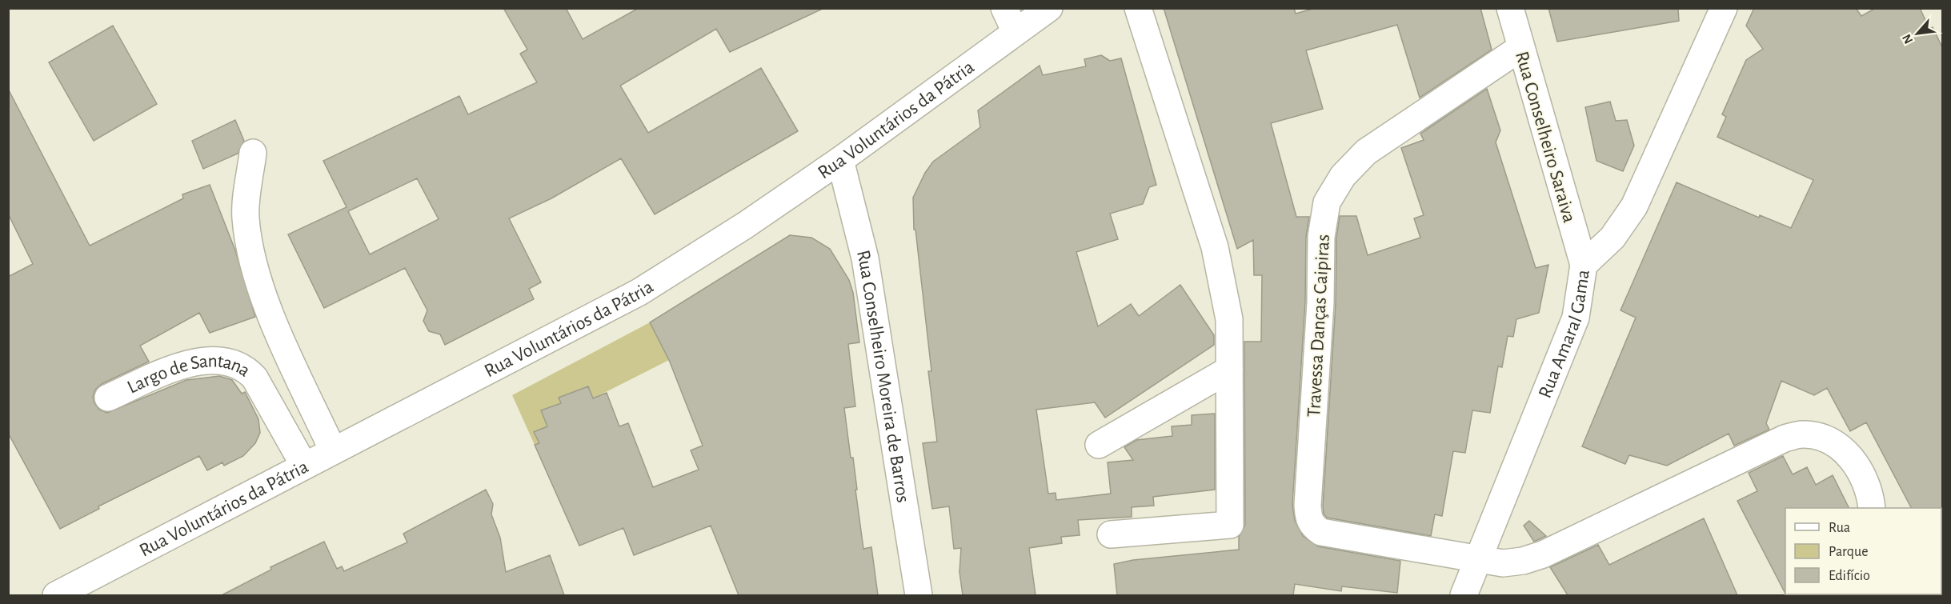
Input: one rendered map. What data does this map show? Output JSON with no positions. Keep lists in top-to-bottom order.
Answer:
{
  "streets": {
    "street": [
      "Rua Voluntários da Pátria",
      "Rua Conselheiro Saraiva",
      "Travessa Danças Caipiras",
      "Rua Amaral Gama",
      "Rua Conselheiro Moreira de Barros",
      "Largo de Santana"
    ]
  },
  "crossings": [
    ["Rua Voluntários da Pátria", "Rua Conselheiro Moreira de Barros"],
    ["Rua Voluntários da Pátria", "Largo de Santana"],
    ["Rua Conselheiro Saraiva", "Travessa Danças Caipiras"],
    ["Rua Conselheiro Saraiva", "Rua Amaral Gama"],
    ["Travessa Danças Caipiras", "Rua Amaral Gama"]
  ],
  "legend": ["Rua", "Parque", "Edifício"],
  "north": "bottom left"
}
